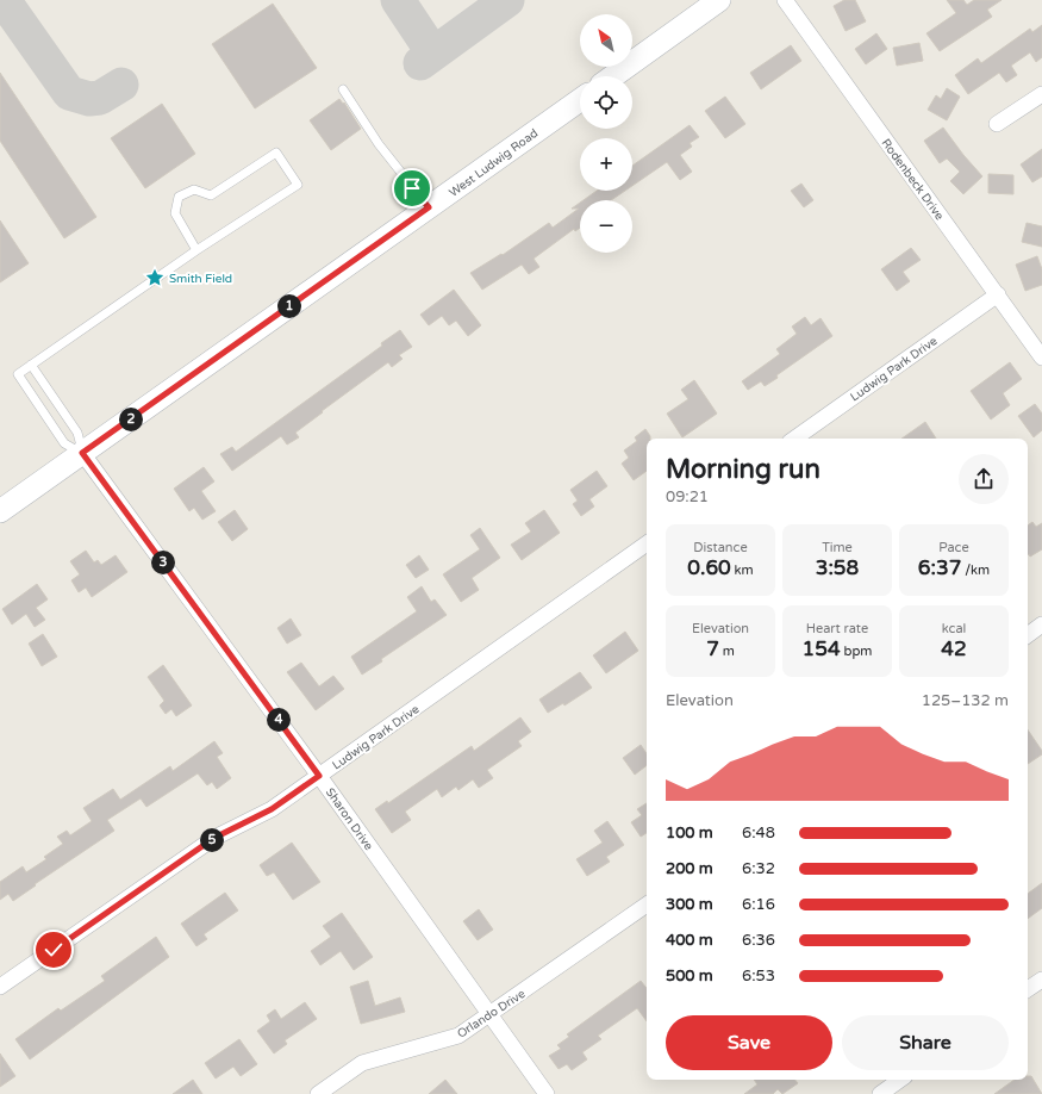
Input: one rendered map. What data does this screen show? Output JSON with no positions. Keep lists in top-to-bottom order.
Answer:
{
  "streets": {
    "main road": ["West Ludwig Road"],
    "street": [
      "Rodenbeck Drive",
      "Ludwig Park Drive",
      "Sharon Drive",
      "Orlando Drive"
    ]
  },
  "crossings": [
    ["West Ludwig Road", "Sharon Drive"],
    ["Rodenbeck Drive", "Ludwig Park Drive"],
    ["Ludwig Park Drive", "Sharon Drive"],
    ["Sharon Drive", "Orlando Drive"]
  ],
  "places": {
    "place": ["Smith Field"]
  },
  "north": "top left",
  "page": {
    "map_buttons": ["+", "−"],
    "pins": [
      "1",
      "2",
      "3",
      "4",
      "5"
    ],
    "heading": ["Morning run", "09:21"],
    "stats": [
      ["Distance", "0.60 km"],
      ["Time", "3:58"],
      ["Pace", "6:37 /km"],
      ["Elevation", "7 m"],
      ["Heart rate", "154 bpm"],
      ["kcal", "42"]
    ],
    "chart": ["Elevation", "125–132 m"],
    "list": [
      {
        "name": "100 m",
        "note": "6:48"
      },
      {
        "name": "200 m",
        "note": "6:32"
      },
      {
        "name": "300 m",
        "note": "6:16"
      },
      {
        "name": "400 m",
        "note": "6:36"
      },
      {
        "name": "500 m",
        "note": "6:53"
      }
    ],
    "buttons": ["Save", "Share"]
  }
}
